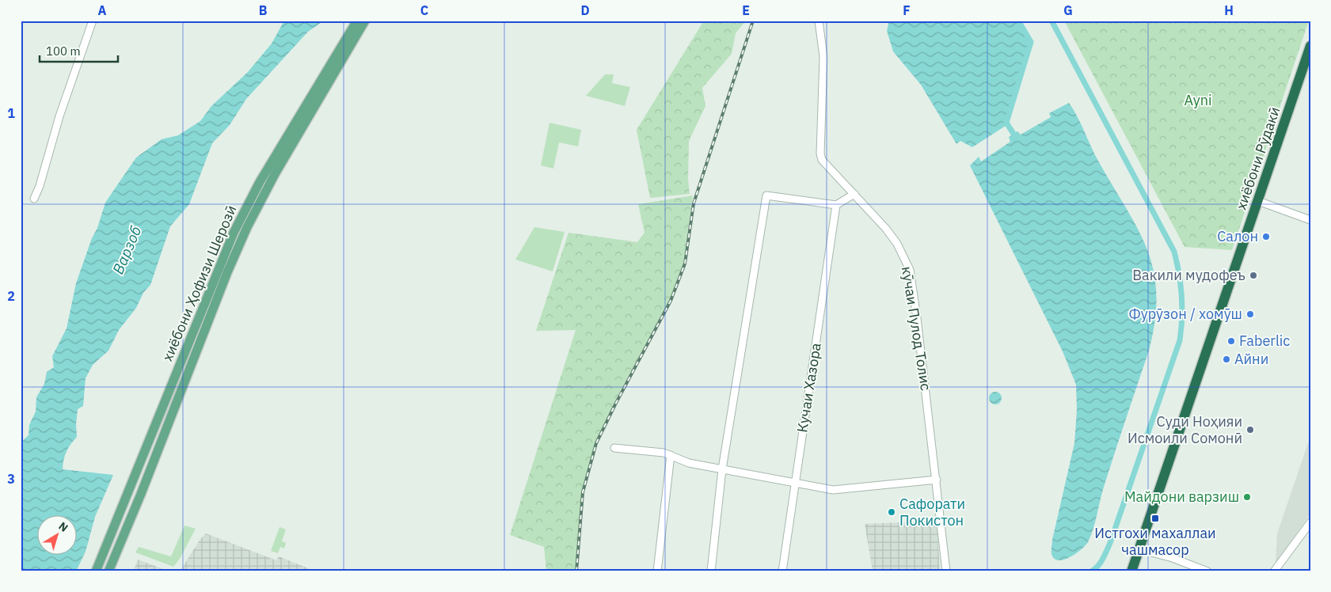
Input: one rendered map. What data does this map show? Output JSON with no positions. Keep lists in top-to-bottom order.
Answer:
{
  "streets": {
    "highway": ["хиёбони Рӯдакӣ"],
    "main road": ["хиёбони Ҳофизи Шерозӣ"],
    "street": ["кӯчаи Пулод Толис", "Кучаи Хазора"]
  },
  "water": ["Варзоб"],
  "parks": ["Ayni"],
  "places": {
    "other": [
      "Салон",
      "Вакили мудофеъ",
      "Фурӯзон / хомӯш",
      "Faberlic",
      "Айни",
      "Суди Ноҳияи Исмоили Сомонӣ",
      "Майдони варзиш",
      "Сафорати Покистон"
    ],
    "transit": ["Истгохи махаллаи чашмасор"]
  },
  "scale_bar": "100 m",
  "north": "top right",
  "grid": {
    "columns": [
      "A",
      "B",
      "C",
      "D",
      "E",
      "F",
      "G",
      "H"
    ],
    "rows": ["1", "2", "3"]
  }
}
